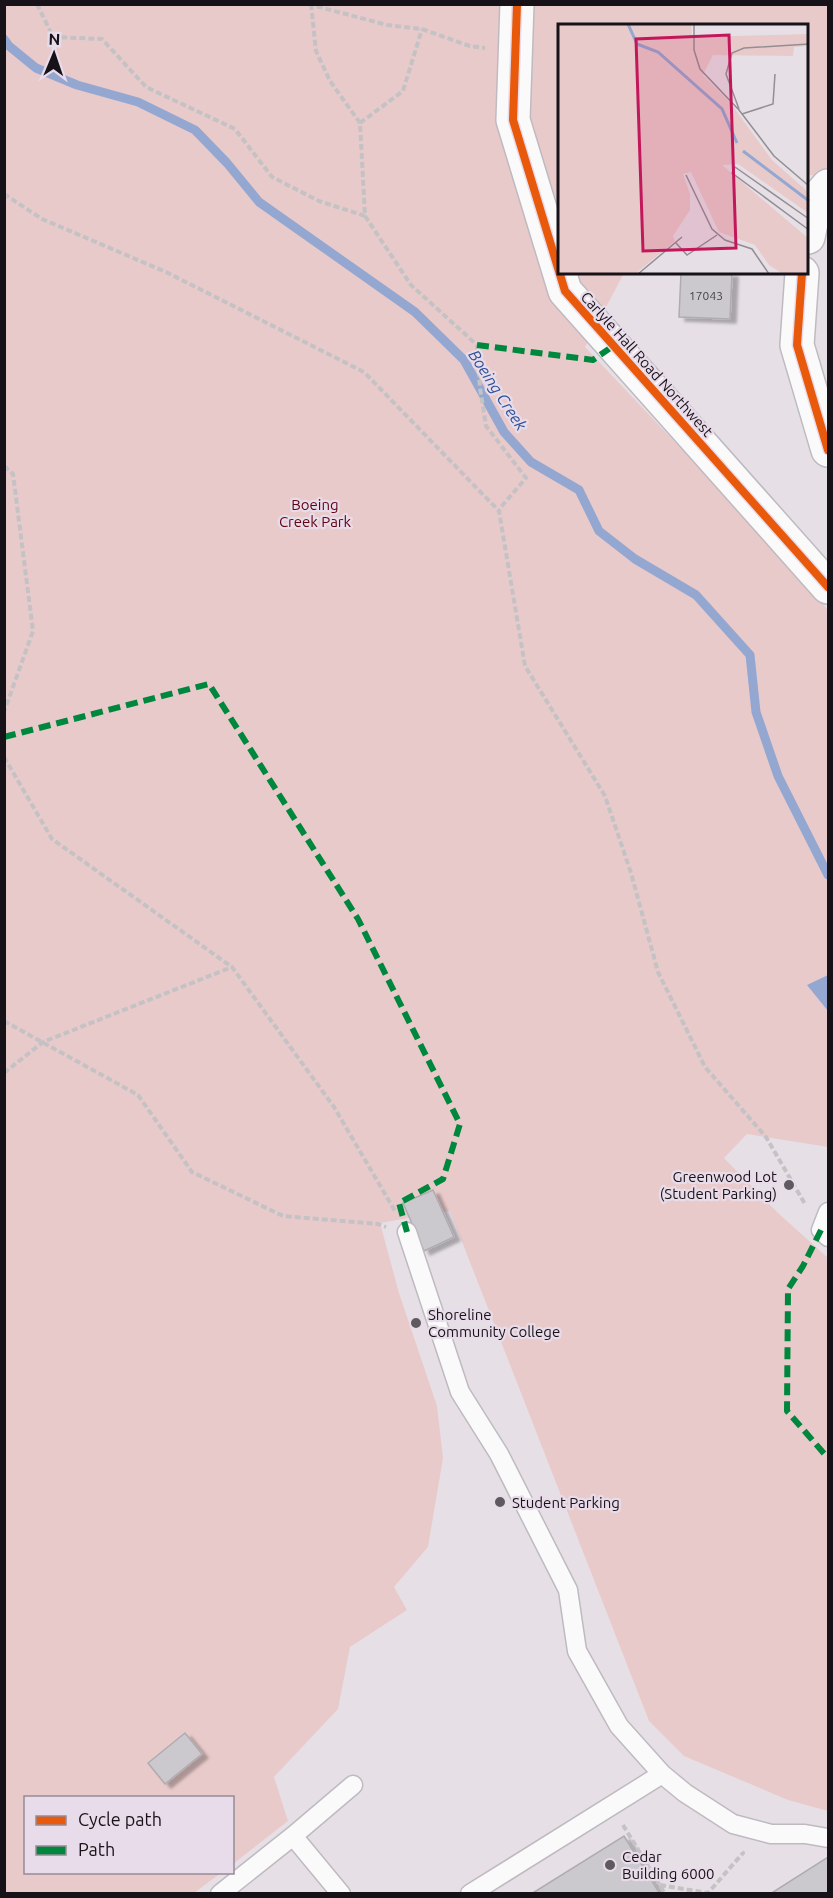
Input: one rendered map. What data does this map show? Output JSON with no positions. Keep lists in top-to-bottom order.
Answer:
{
  "streets": {
    "street": ["Carlyle Hall Road Northwest"]
  },
  "water": ["Boeing Creek"],
  "parks": ["Boeing Creek Park"],
  "places": [
    "Greenwood Lot (Student Parking)",
    "Shoreline Community College",
    "Student Parking",
    "Cedar Building 6000"
  ],
  "house_numbers": ["17043"],
  "legend": ["Cycle path", "Path"],
  "north": "top"
}
